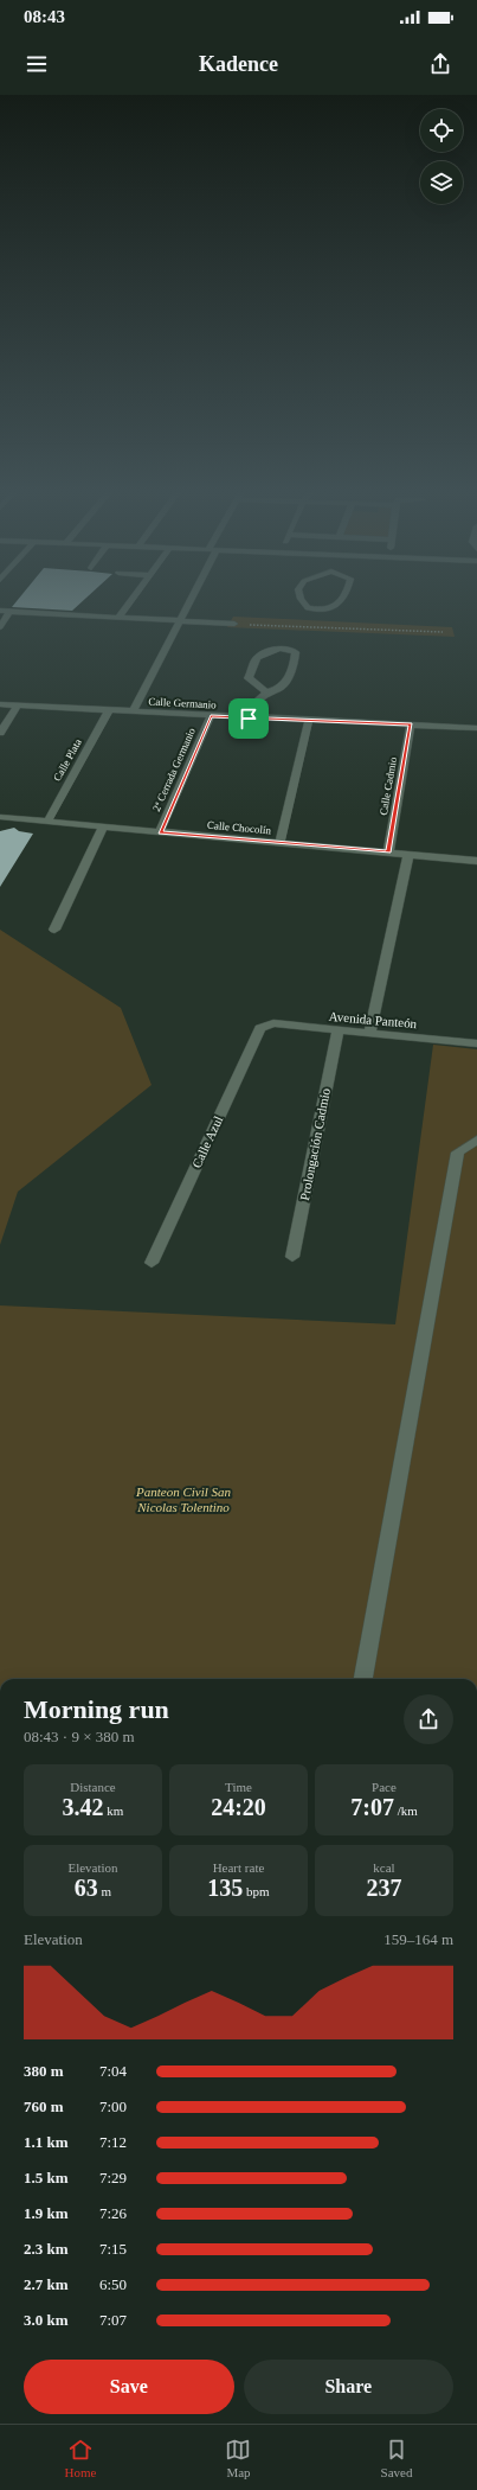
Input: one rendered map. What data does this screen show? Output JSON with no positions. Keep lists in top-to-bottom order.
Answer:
{
  "streets": {
    "street": [
      "Calle Germanio",
      "Calle Plata",
      "2ª Cerrada Germanio",
      "Calle Cadmio",
      "Calle Chocolín",
      "Avenida Panteón",
      "Calle Azul",
      "Prolongación Cadmio"
    ]
  },
  "crossings": [
    ["Calle Germanio", "Calle Plata"],
    ["Calle Germanio", "2ª Cerrada Germanio"],
    ["Calle Germanio", "Calle Cadmio"],
    ["Calle Plata", "Calle Chocolín"],
    ["2ª Cerrada Germanio", "Calle Chocolín"],
    ["Calle Cadmio", "Calle Chocolín"],
    ["Avenida Panteón", "Calle Azul"],
    ["Avenida Panteón", "Prolongación Cadmio"]
  ],
  "parks": ["Panteon Civil San Nicolas Tolentino"],
  "page": {
    "status": "08:43",
    "header": "Kadence",
    "heading": ["Morning run", "08:43 · 9 × 380 m"],
    "stats": [
      ["Distance", "3.42 km"],
      ["Time", "24:20"],
      ["Pace", "7:07 /km"],
      ["Elevation", "63 m"],
      ["Heart rate", "135 bpm"],
      ["kcal", "237"]
    ],
    "chart": ["Elevation", "159–164 m"],
    "list": [
      {
        "name": "380 m",
        "note": "7:04"
      },
      {
        "name": "760 m",
        "note": "7:00"
      },
      {
        "name": "1.1 km",
        "note": "7:12"
      },
      {
        "name": "1.5 km",
        "note": "7:29"
      },
      {
        "name": "1.9 km",
        "note": "7:26"
      },
      {
        "name": "2.3 km",
        "note": "7:15"
      },
      {
        "name": "2.7 km",
        "note": "6:50"
      },
      {
        "name": "3.0 km",
        "note": "7:07"
      }
    ],
    "buttons": ["Save", "Share"],
    "tabs": ["Home", "Map", "Saved"]
  }
}
